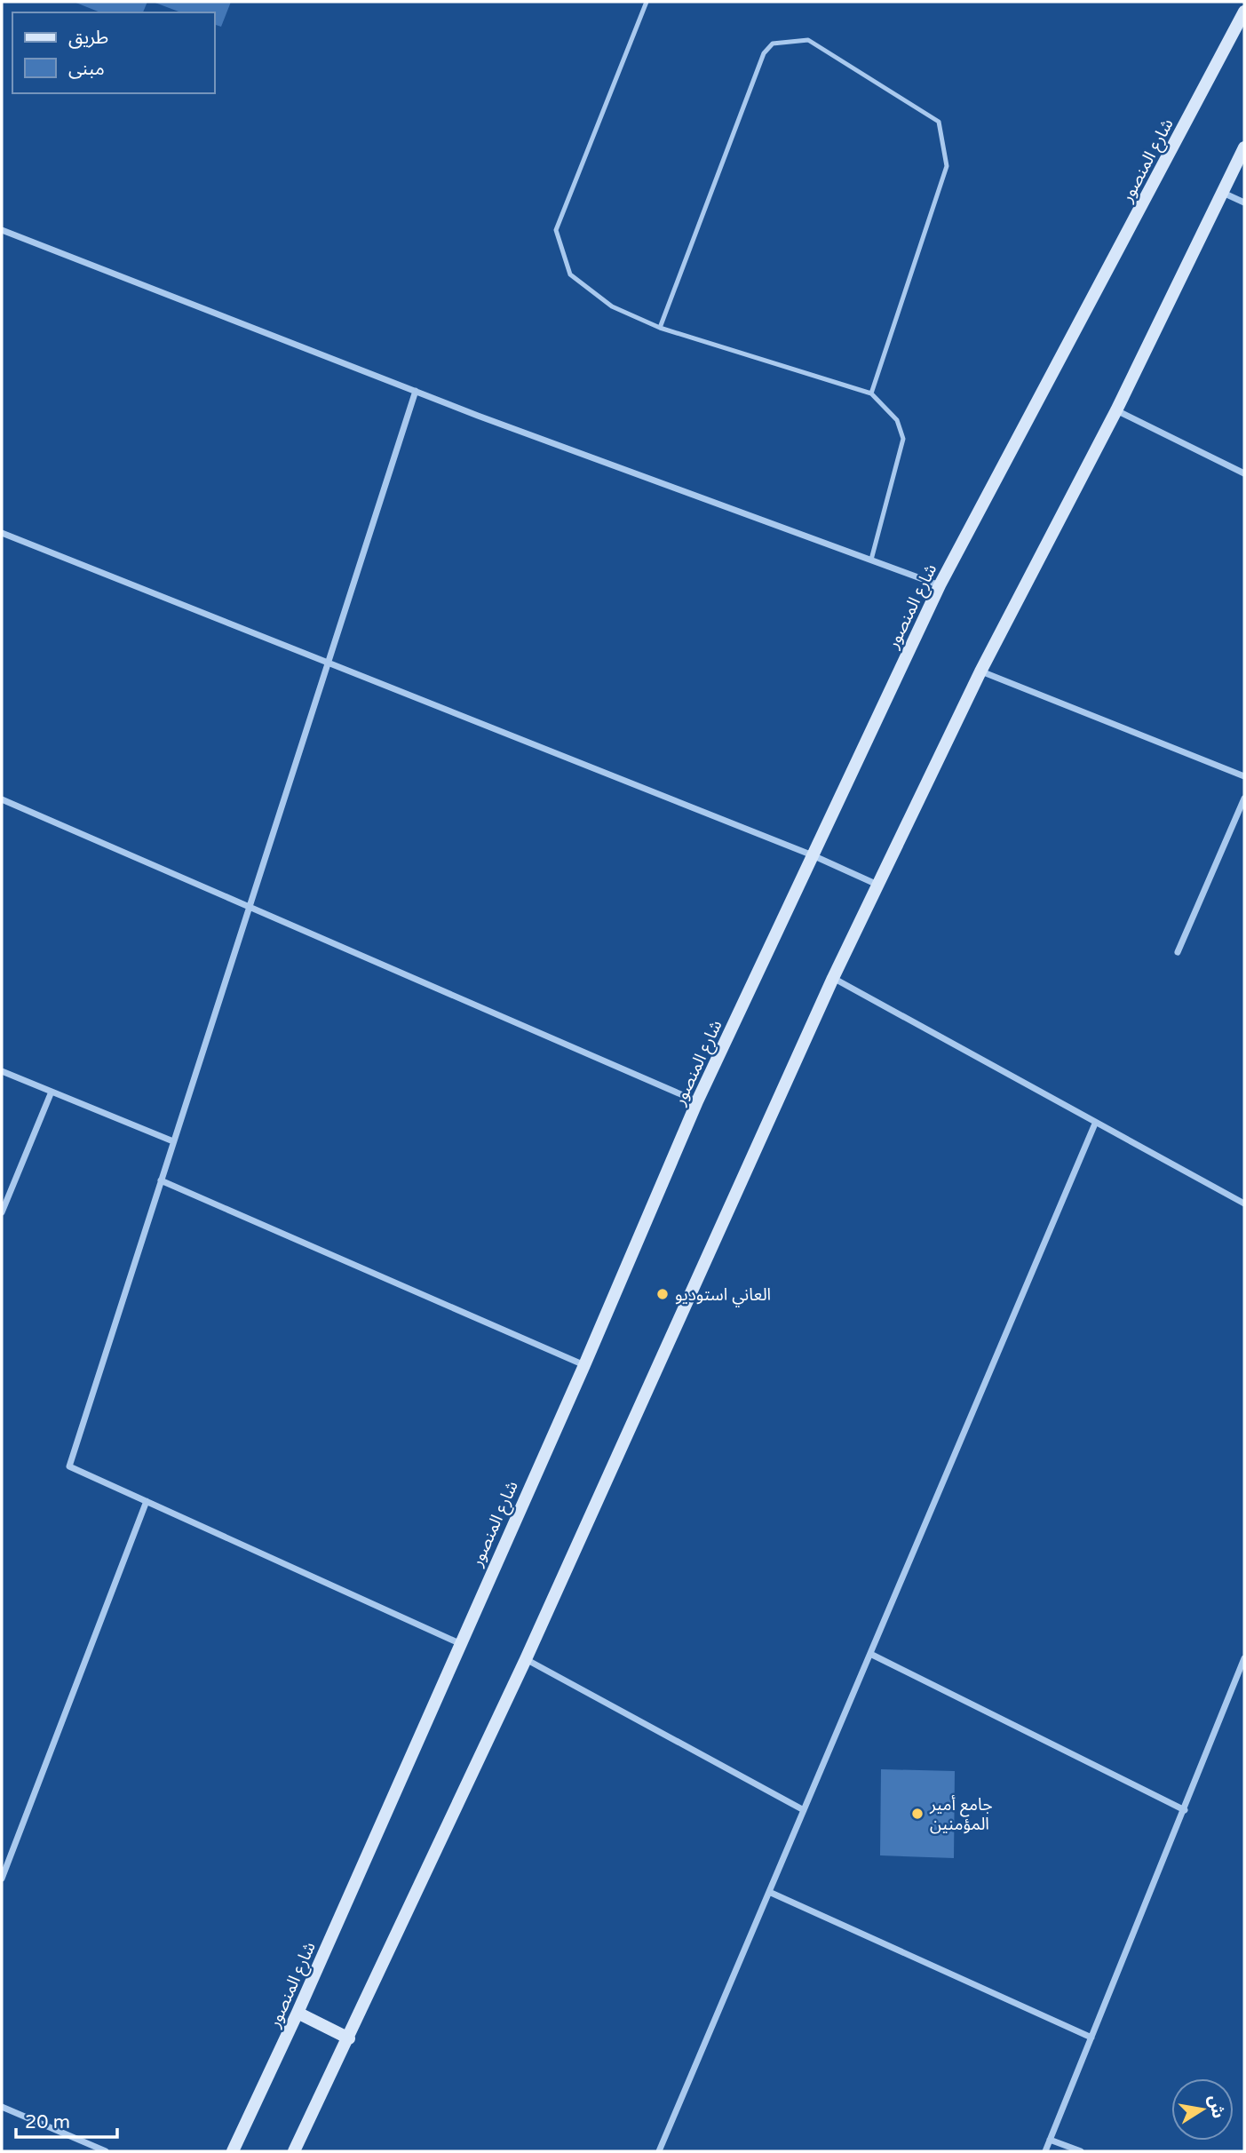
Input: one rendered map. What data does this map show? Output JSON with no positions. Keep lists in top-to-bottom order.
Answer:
{
  "streets": {
    "street": ["شارع المنصور"]
  },
  "places": ["العاني استوديو", "جامع أمير المؤمنين"],
  "legend": ["طريق", "مبنى"],
  "scale_bar": "20 m",
  "north": "right"
}
